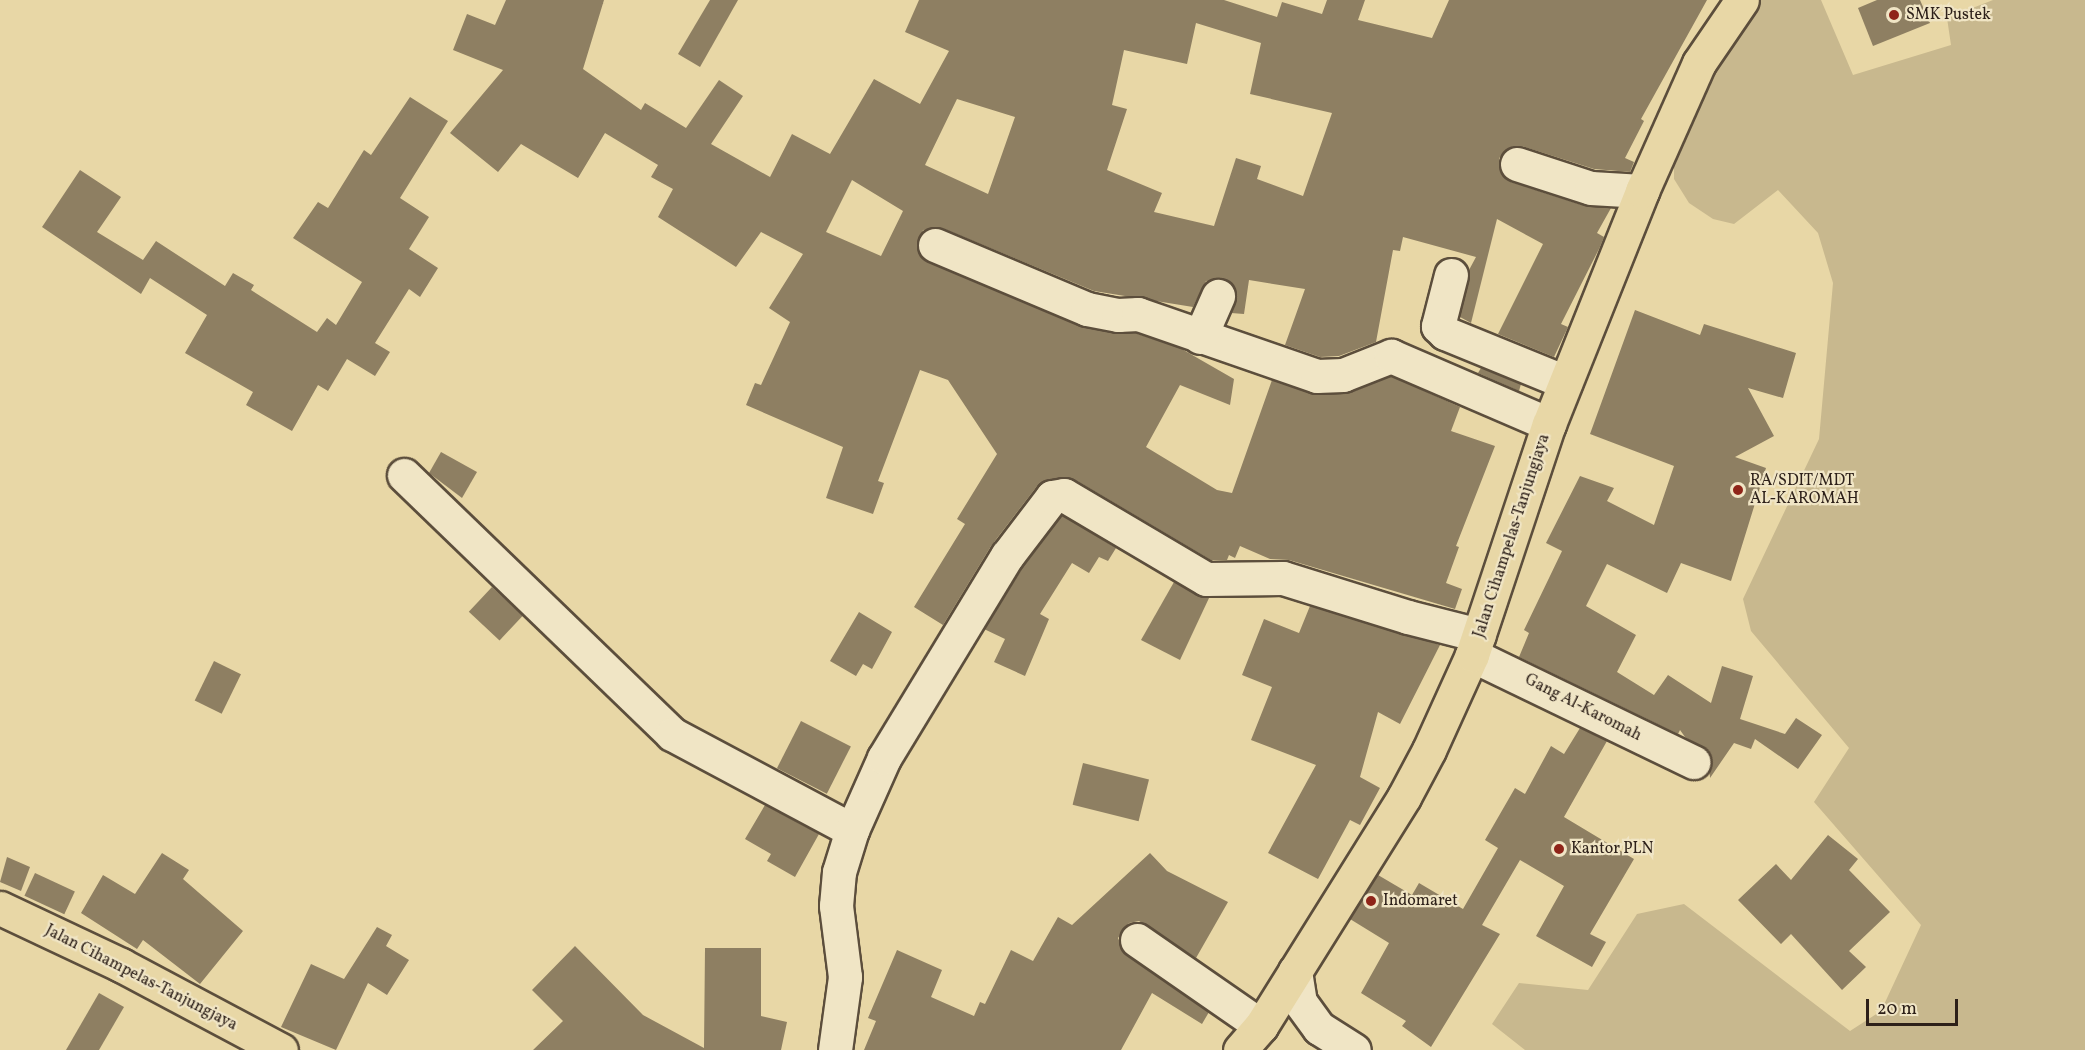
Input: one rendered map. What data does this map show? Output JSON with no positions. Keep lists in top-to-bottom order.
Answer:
{
  "streets": {
    "main road": ["Jalan Cihampelas-Tanjungjaya"],
    "street": ["Gang Al-Karomah"]
  },
  "crossings": [
    ["Jalan Cihampelas-Tanjungjaya", "Gang Al-Karomah"]
  ],
  "places": [
    "SMK Pustek",
    "RA/SDIT/MDT AL-KAROMAH",
    "Kantor PLN",
    "Indomaret"
  ],
  "scale_bar": "20 m"
}
